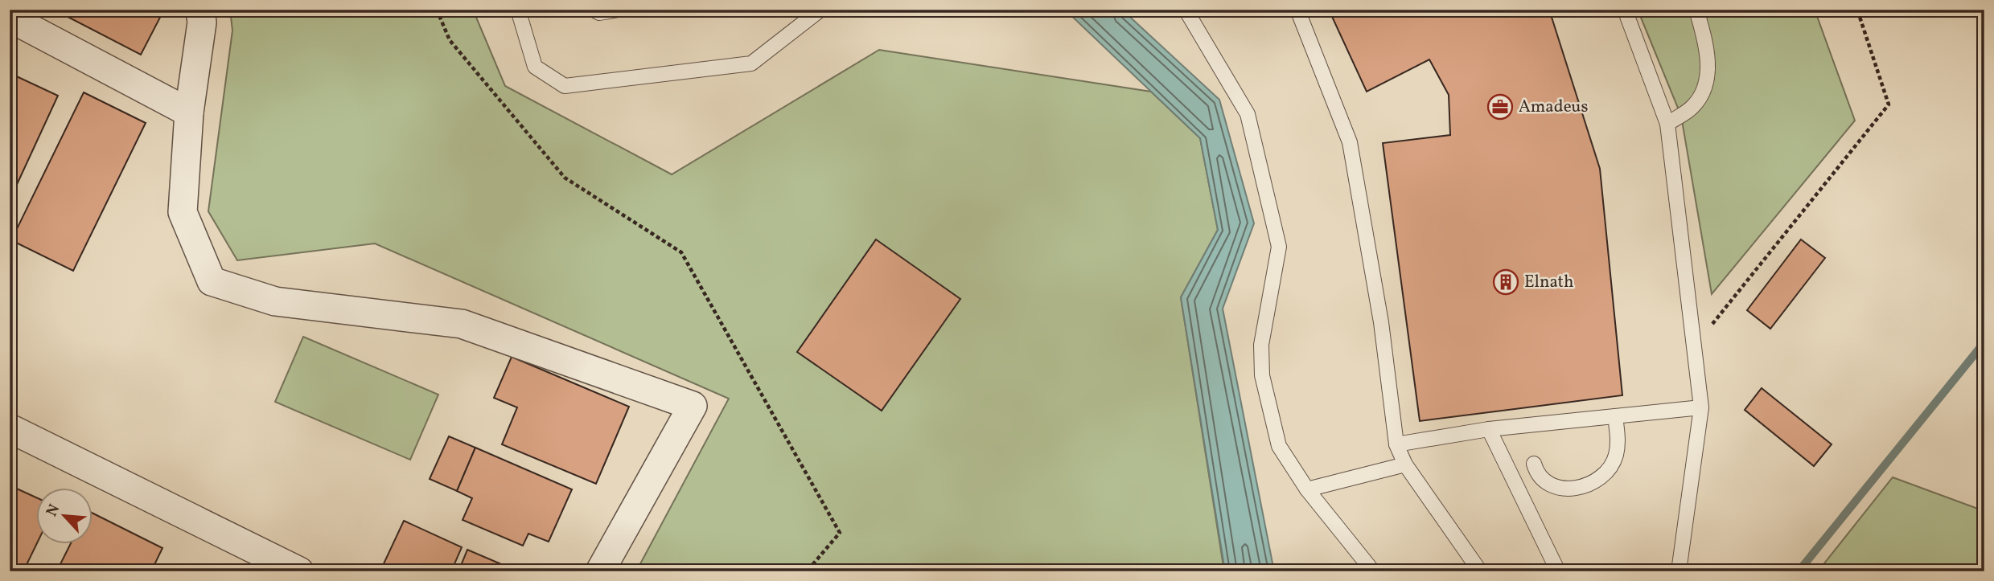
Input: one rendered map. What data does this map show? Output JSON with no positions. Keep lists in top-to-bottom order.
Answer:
{
  "places": {
    "office": ["Amadeus"],
    "building": ["Elnath"]
  },
  "north": "top left"
}
